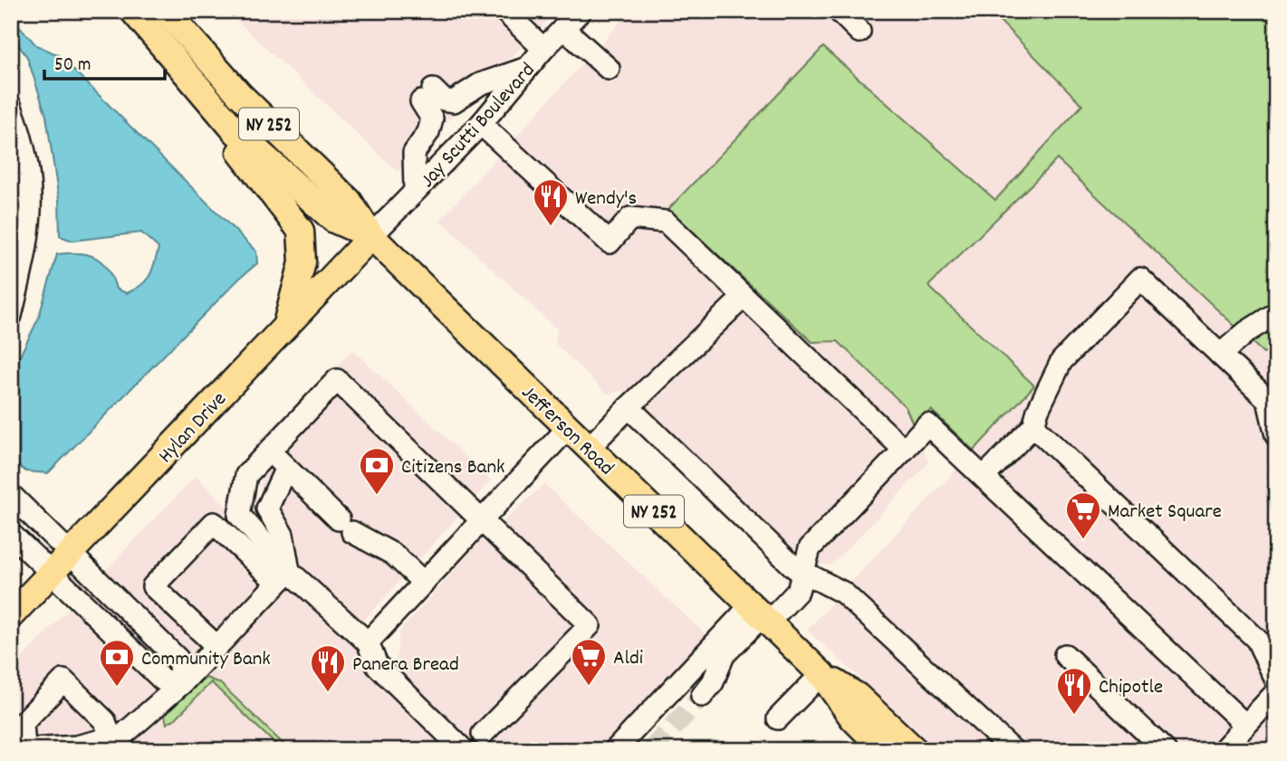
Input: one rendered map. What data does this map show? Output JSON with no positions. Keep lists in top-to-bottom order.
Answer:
{
  "streets": {
    "main road": ["NY 252", "Hylan Drive", "Jefferson Road"],
    "street": ["Jay Scutti Boulevard"]
  },
  "crossings": [
    ["Jay Scutti Boulevard", "Hylan Drive"],
    ["Jay Scutti Boulevard", "Jefferson Road"],
    ["Hylan Drive", "Jefferson Road"]
  ],
  "places": {
    "restaurant": ["Wendy's", "Panera Bread", "Chipotle"],
    "bank": ["Citizens Bank", "Community Bank"],
    "supermarket": ["Market Square", "Aldi"]
  },
  "scale_bar": "50 m"
}
